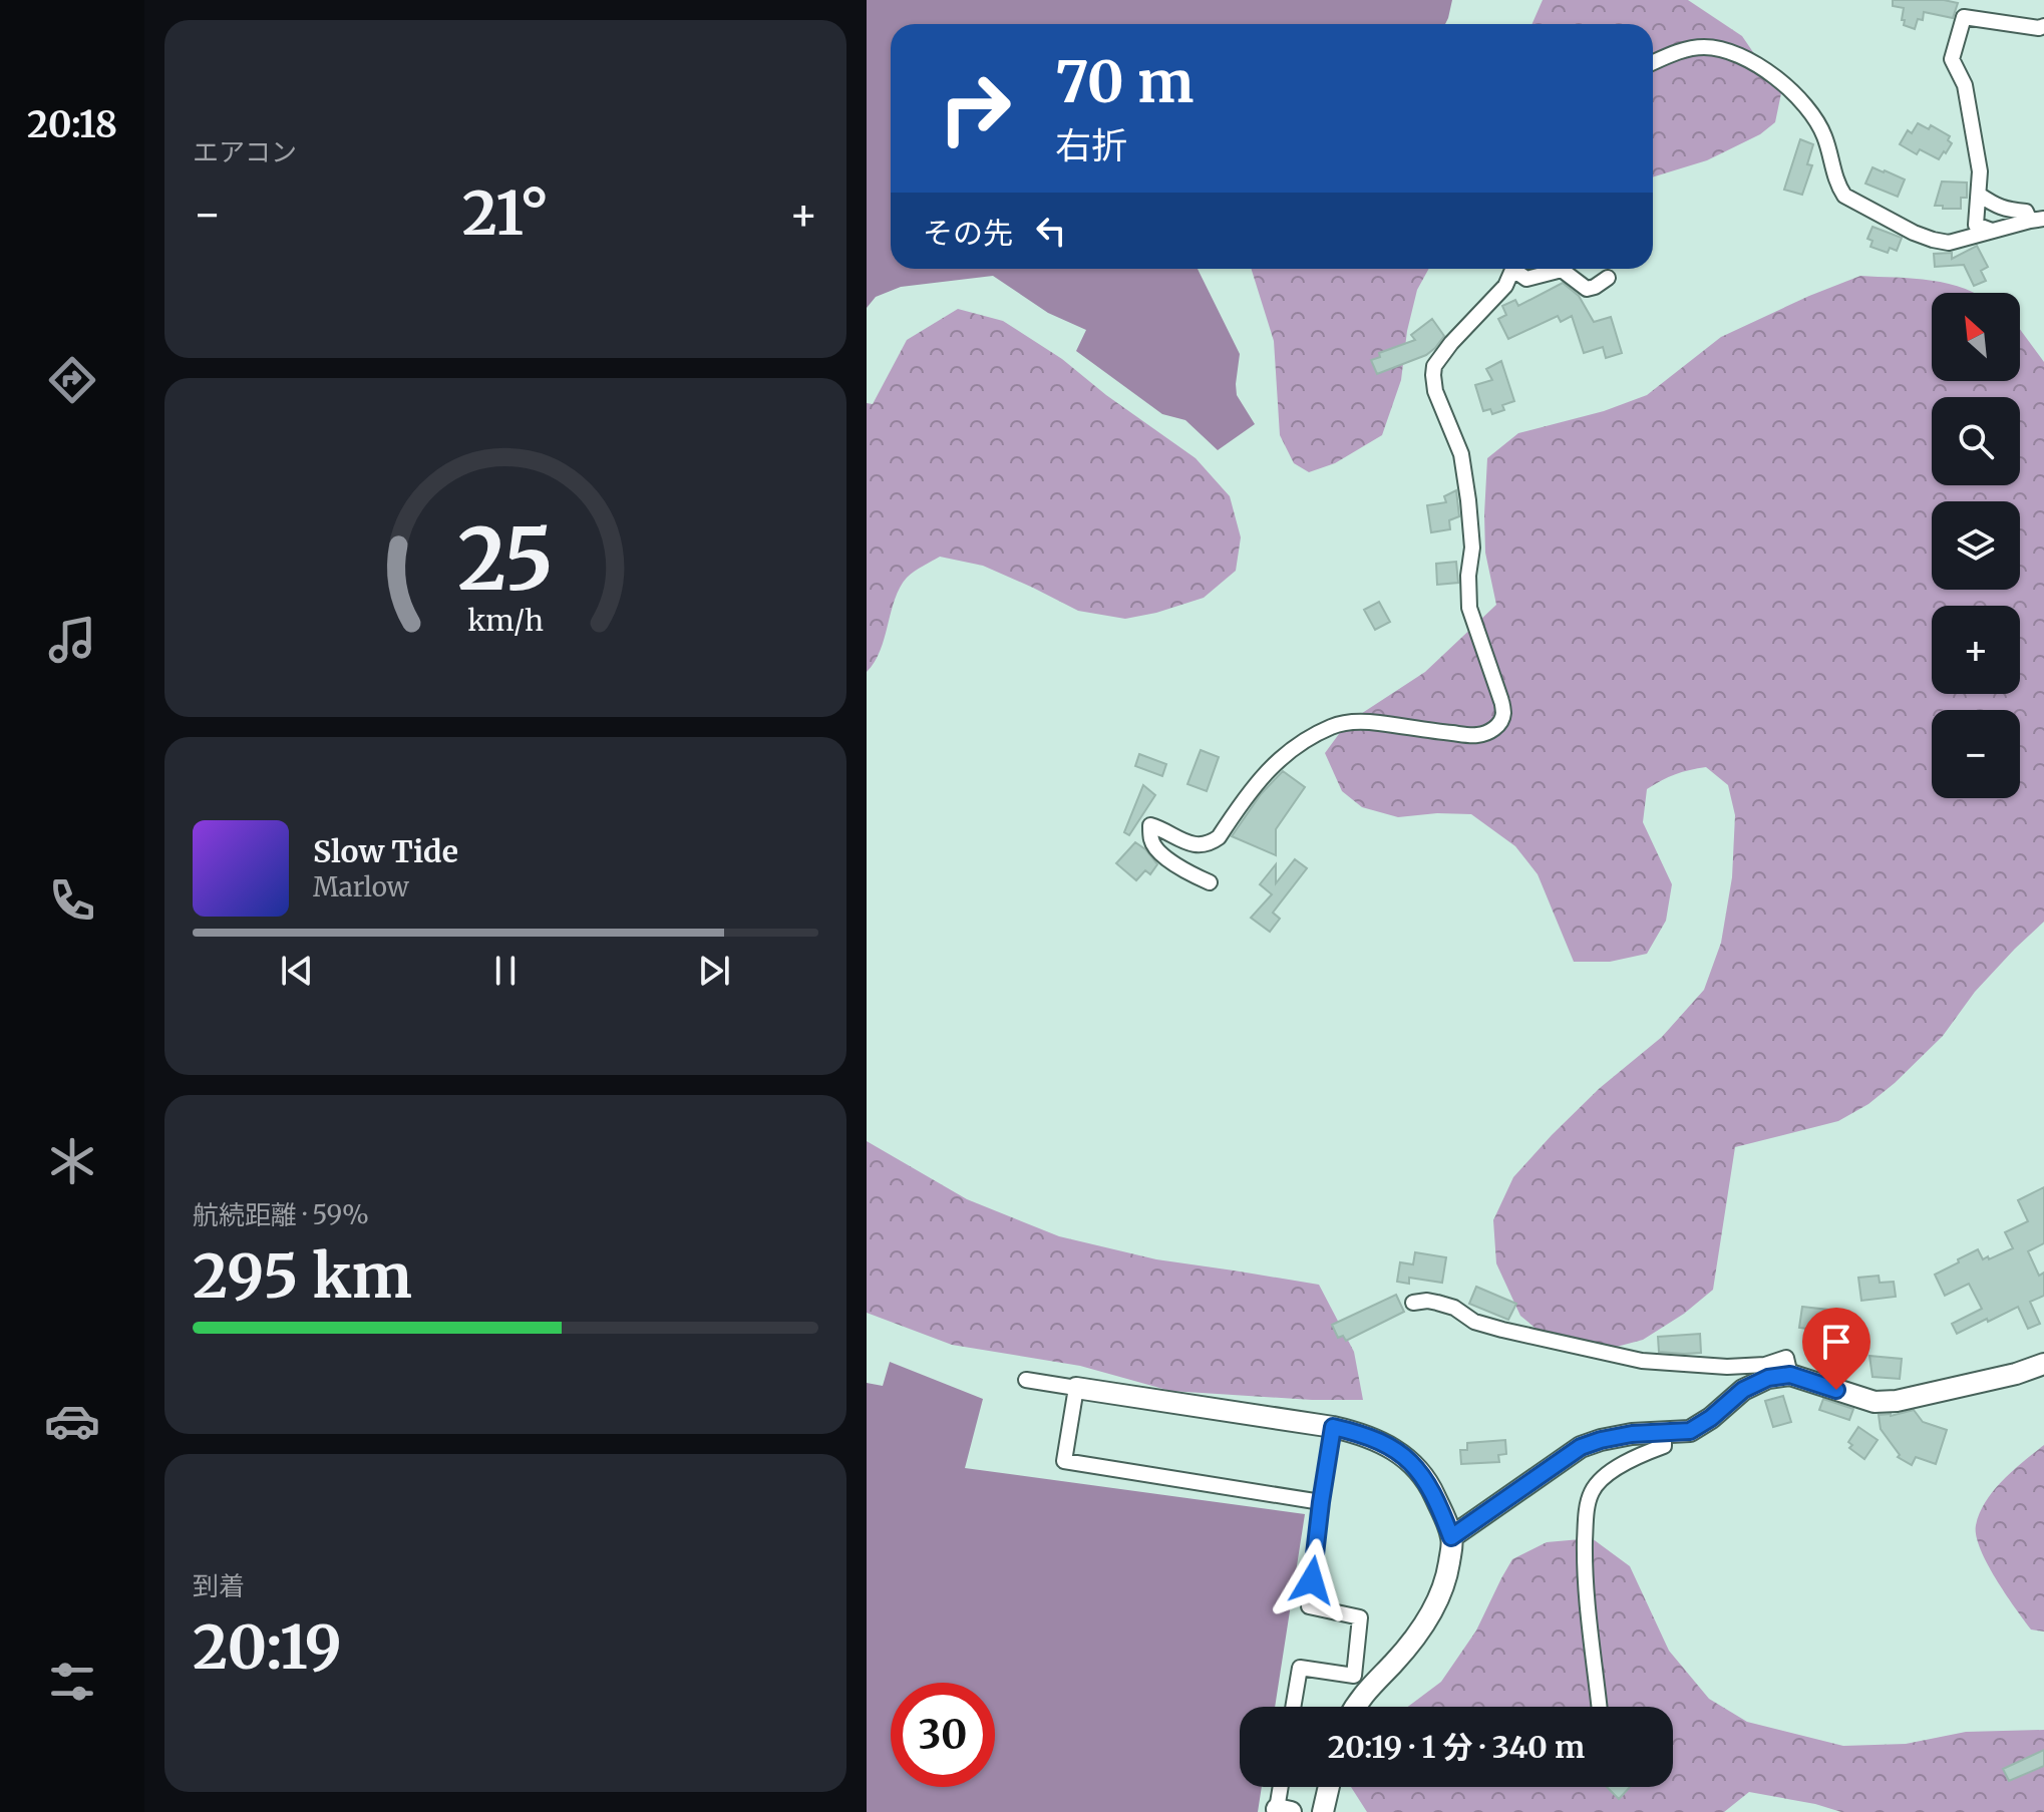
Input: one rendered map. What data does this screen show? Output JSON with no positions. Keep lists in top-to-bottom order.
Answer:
{
  "north": "top left",
  "page": {
    "tabs": "20:18",
    "tile": [
      "エアコン",
      ["航続距離 · 59%", "295 km"],
      ["到着", "20:19"]
    ],
    "turn": ["70 m", "右折"],
    "heat": ["−", "21°", "+"],
    "then": "その先",
    "map_buttons": ["+", "−"],
    "song": ["Slow Tide", "Marlow"],
    "limit": "30",
    "trip": "20:19 · 1 分 · 340 m",
    "gauge": ["25", "km/h"]
  }
}
